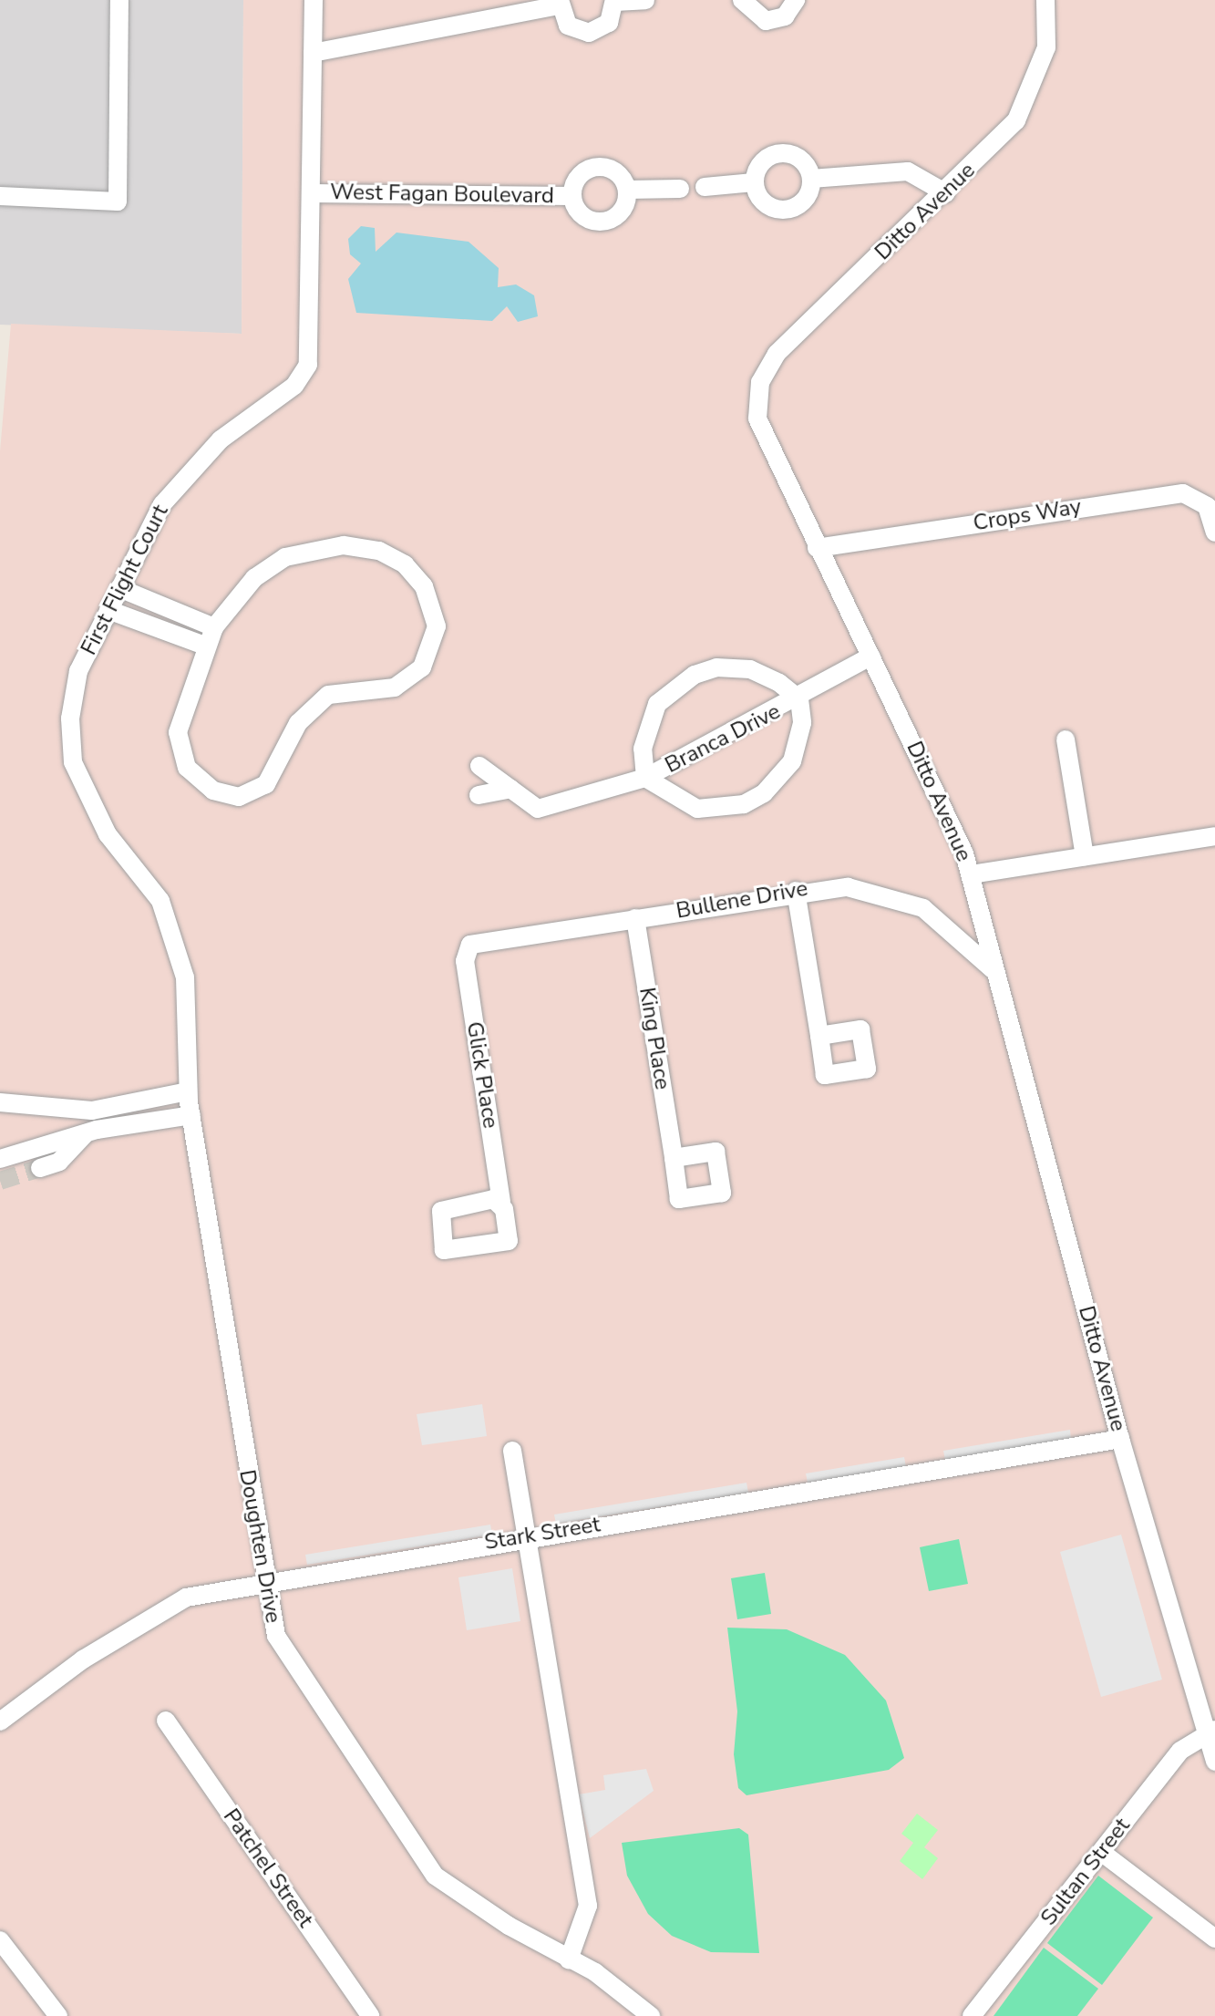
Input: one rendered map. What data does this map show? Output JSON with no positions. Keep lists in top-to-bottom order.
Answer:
{
  "streets": {
    "street": [
      "West Fagan Boulevard",
      "Ditto Avenue",
      "Crops Way",
      "First Flight Court",
      "Branca Drive",
      "Bullene Drive",
      "King Place",
      "Glick Place",
      "Stark Street",
      "Doughten Drive",
      "Patchel Street",
      "Sultan Street"
    ]
  },
  "crossings": [
    ["West Fagan Boulevard", "First Flight Court"],
    ["Ditto Avenue", "Crops Way"],
    ["Ditto Avenue", "Branca Drive"],
    ["Ditto Avenue", "Bullene Drive"],
    ["Ditto Avenue", "Stark Street"],
    ["Ditto Avenue", "Sultan Street"],
    ["First Flight Court", "Doughten Drive"],
    ["Bullene Drive", "King Place"],
    ["Bullene Drive", "Glick Place"],
    ["Stark Street", "Doughten Drive"]
  ]
}
